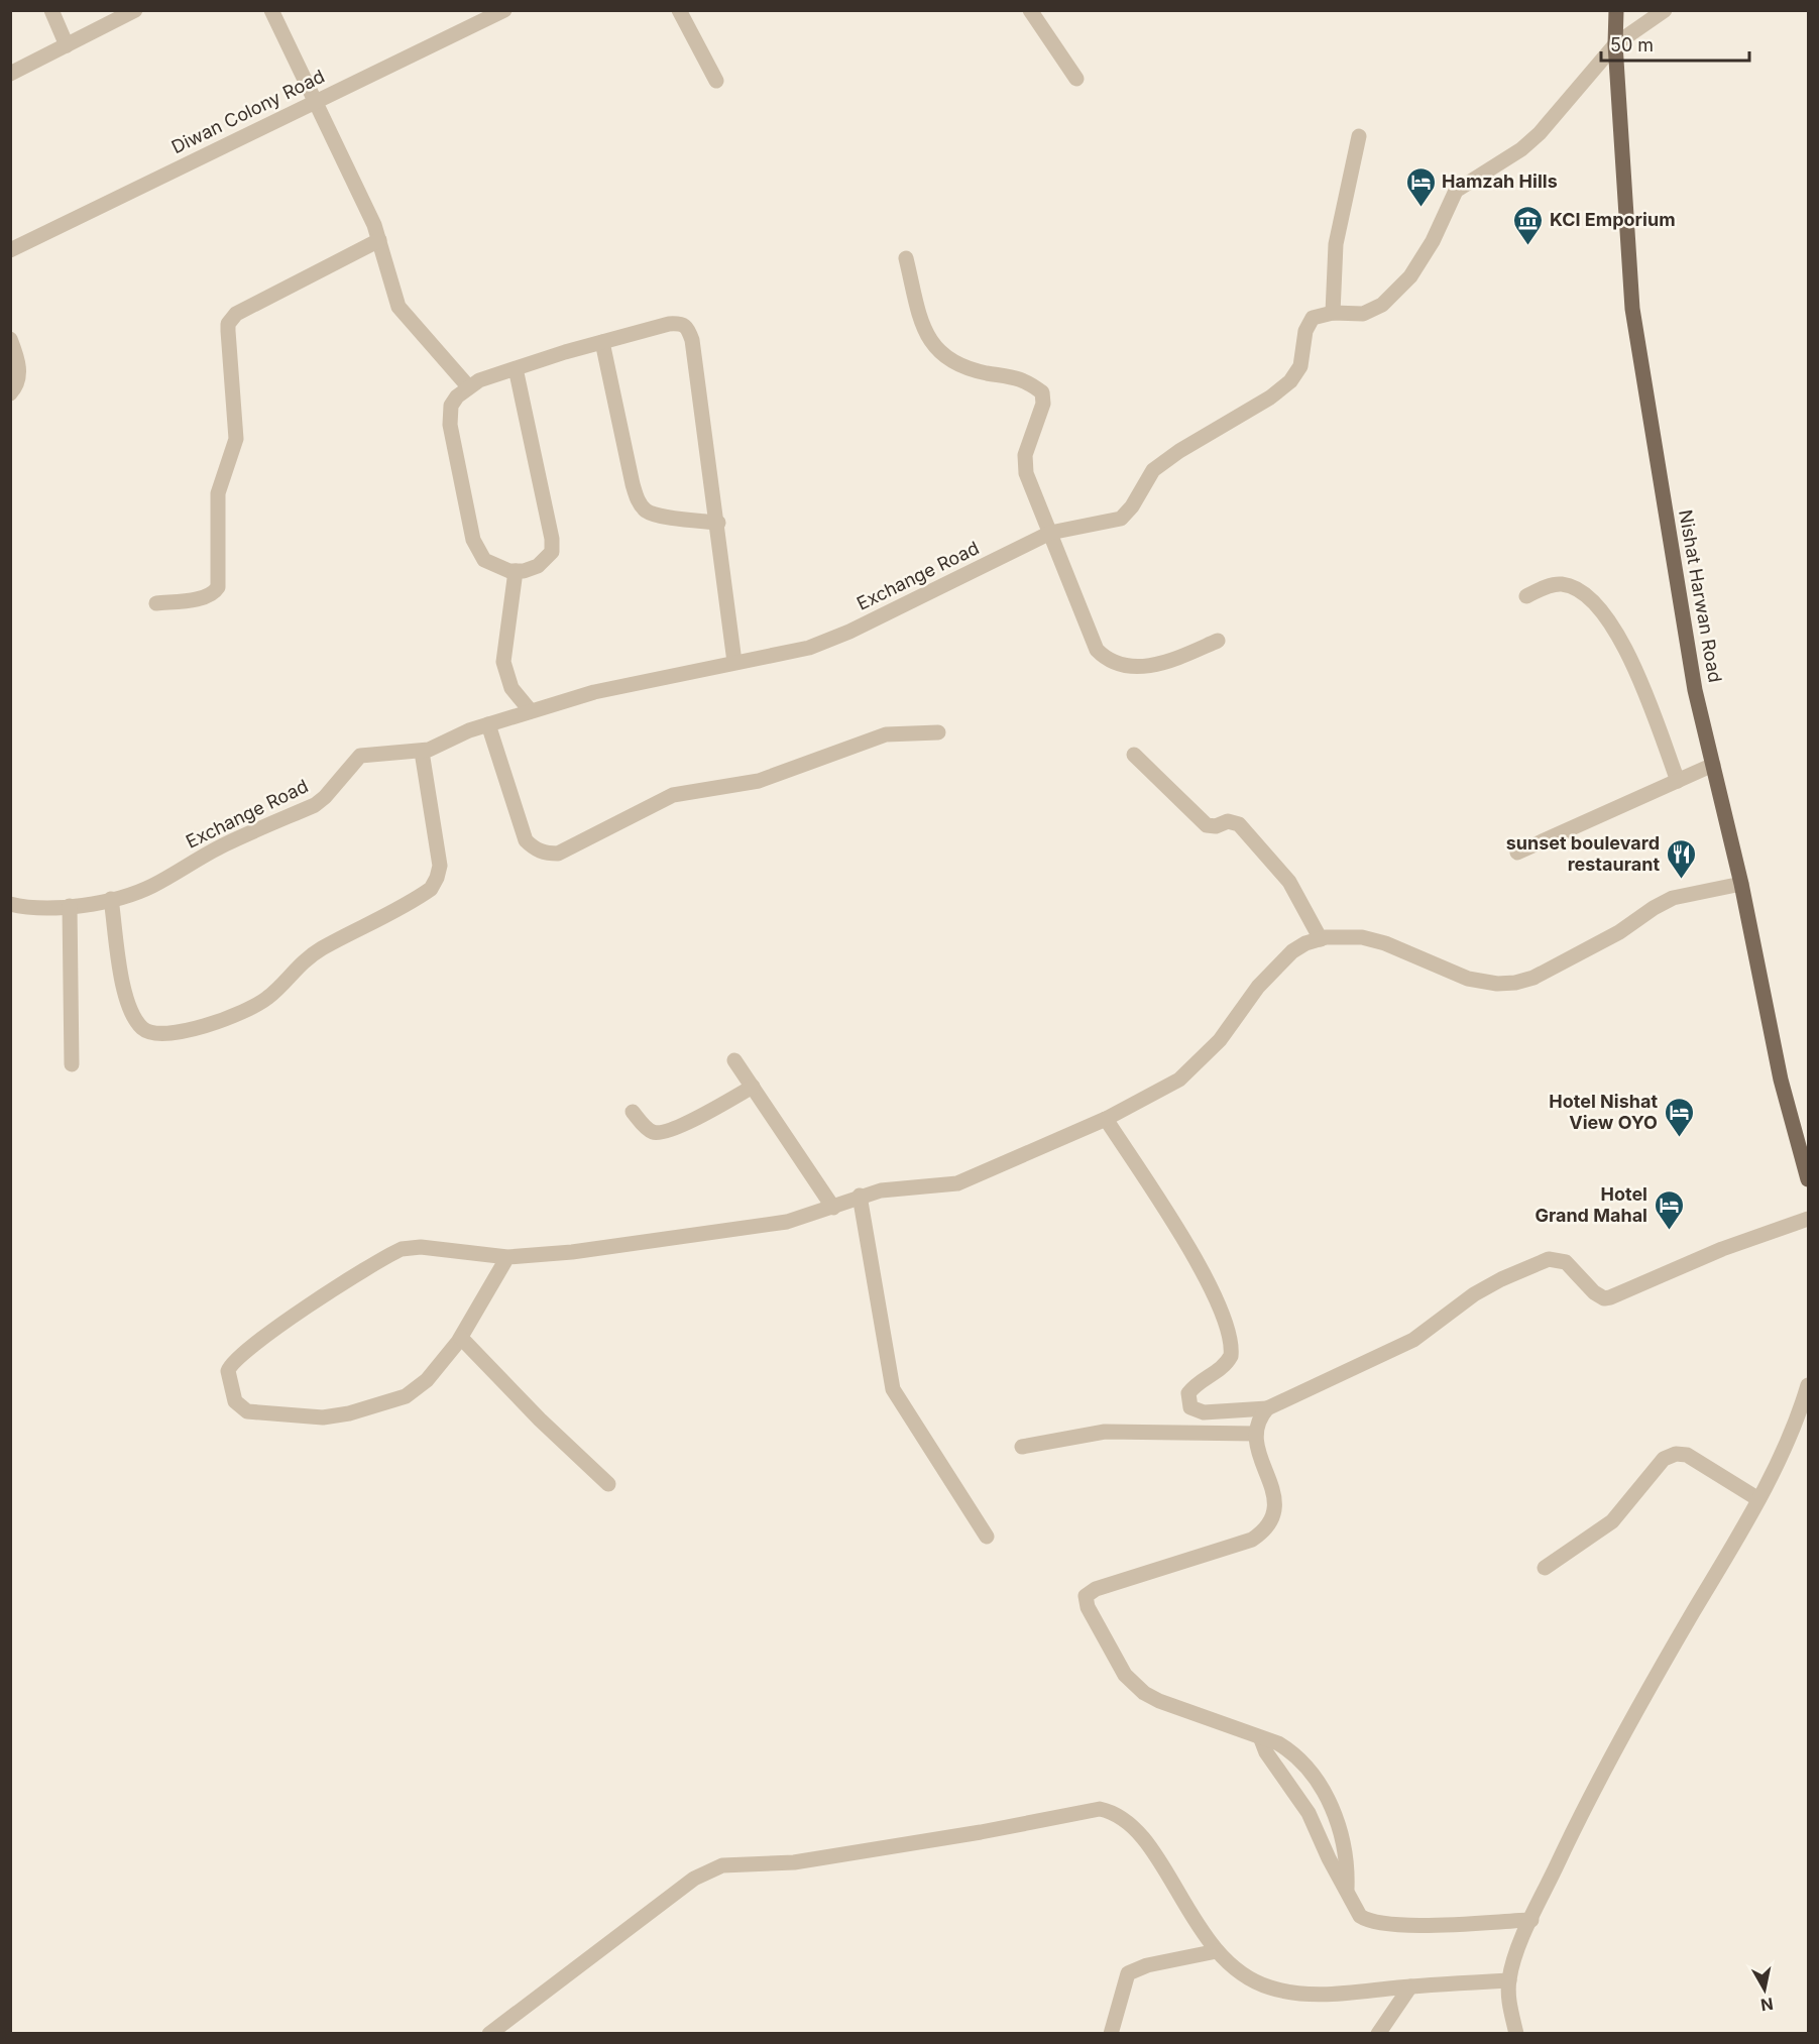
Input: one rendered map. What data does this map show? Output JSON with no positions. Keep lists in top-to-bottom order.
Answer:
{
  "streets": {
    "main road": ["Nishat Harwan Road"],
    "street": ["Diwan Colony Road", "Exchange Road"]
  },
  "crossings": [
    ["Exchange Road", "Nishat Harwan Road"]
  ],
  "places": {
    "hotel": ["Hamzah Hills", "Hotel Nishat View OYO", "Hotel Grand Mahal"],
    "museum": ["KCI Emporium"],
    "restaurant": ["sunset boulevard restaurant"]
  },
  "scale_bar": "50 m",
  "north": "bottom"
}
